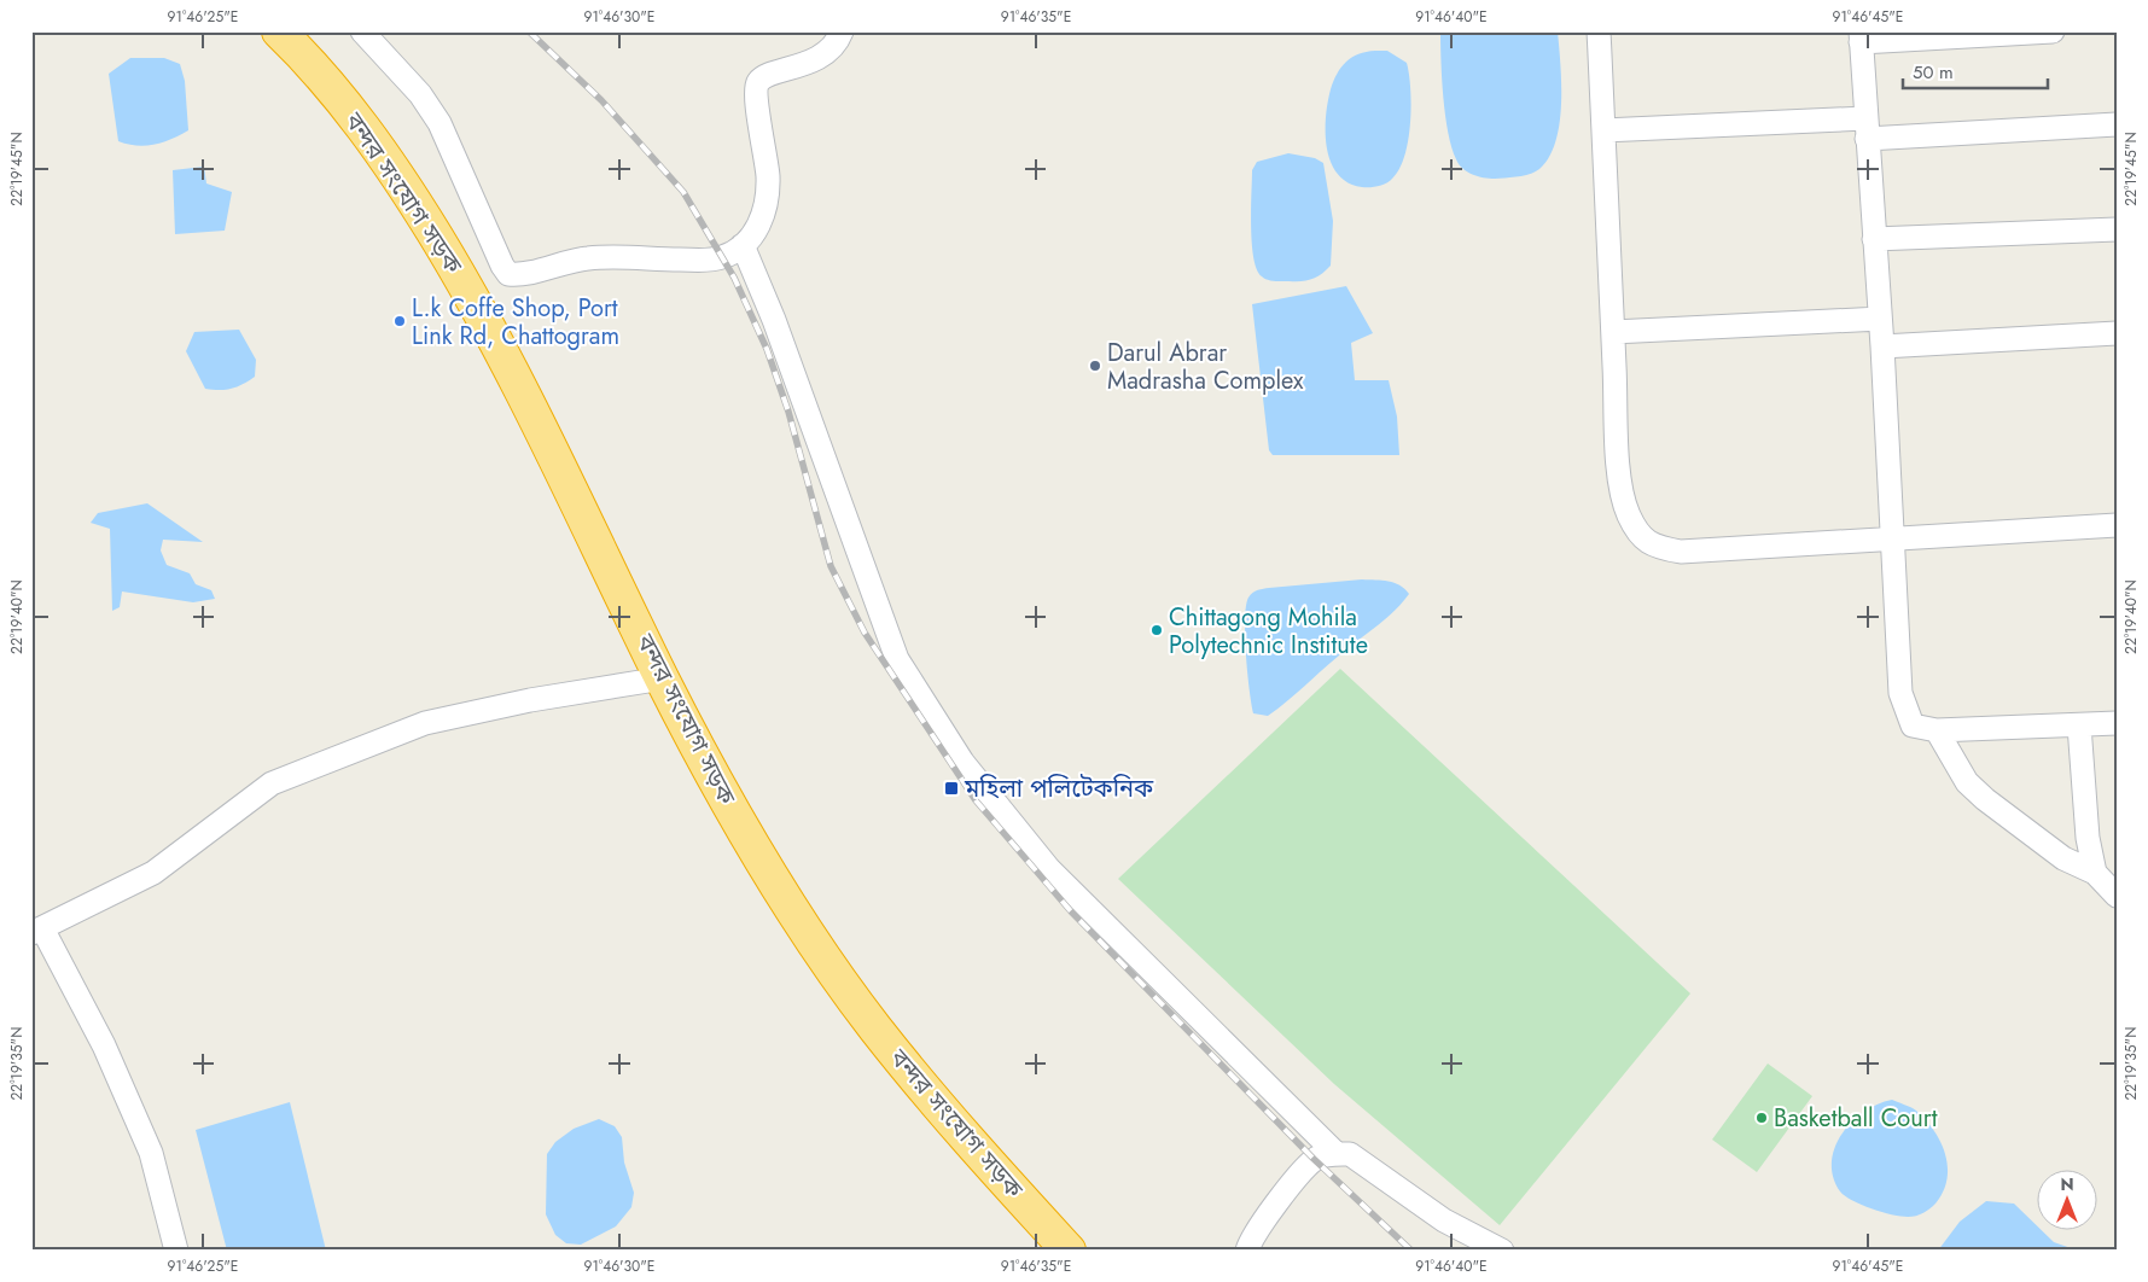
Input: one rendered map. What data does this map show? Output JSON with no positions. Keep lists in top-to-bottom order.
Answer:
{
  "streets": {
    "highway": ["বন্দর সংযোগ সড়ক"]
  },
  "places": {
    "other": [
      "L.k Coffe Shop, Port Link Rd, Chattogram",
      "Darul Abrar Madrasha Complex",
      "Chittagong Mohila Polytechnic Institute",
      "Basketball Court"
    ],
    "transit": ["মহিলা পলিটেকনিক"]
  },
  "scale_bar": "50 m",
  "north": "top",
  "coordinates": [
    "91°46'25\"E",
    "91°46'30\"E",
    "91°46'35\"E",
    "91°46'40\"E",
    "91°46'45\"E",
    "22°19'45\"N",
    "22°19'40\"N",
    "22°19'35\"N"
  ]
}
